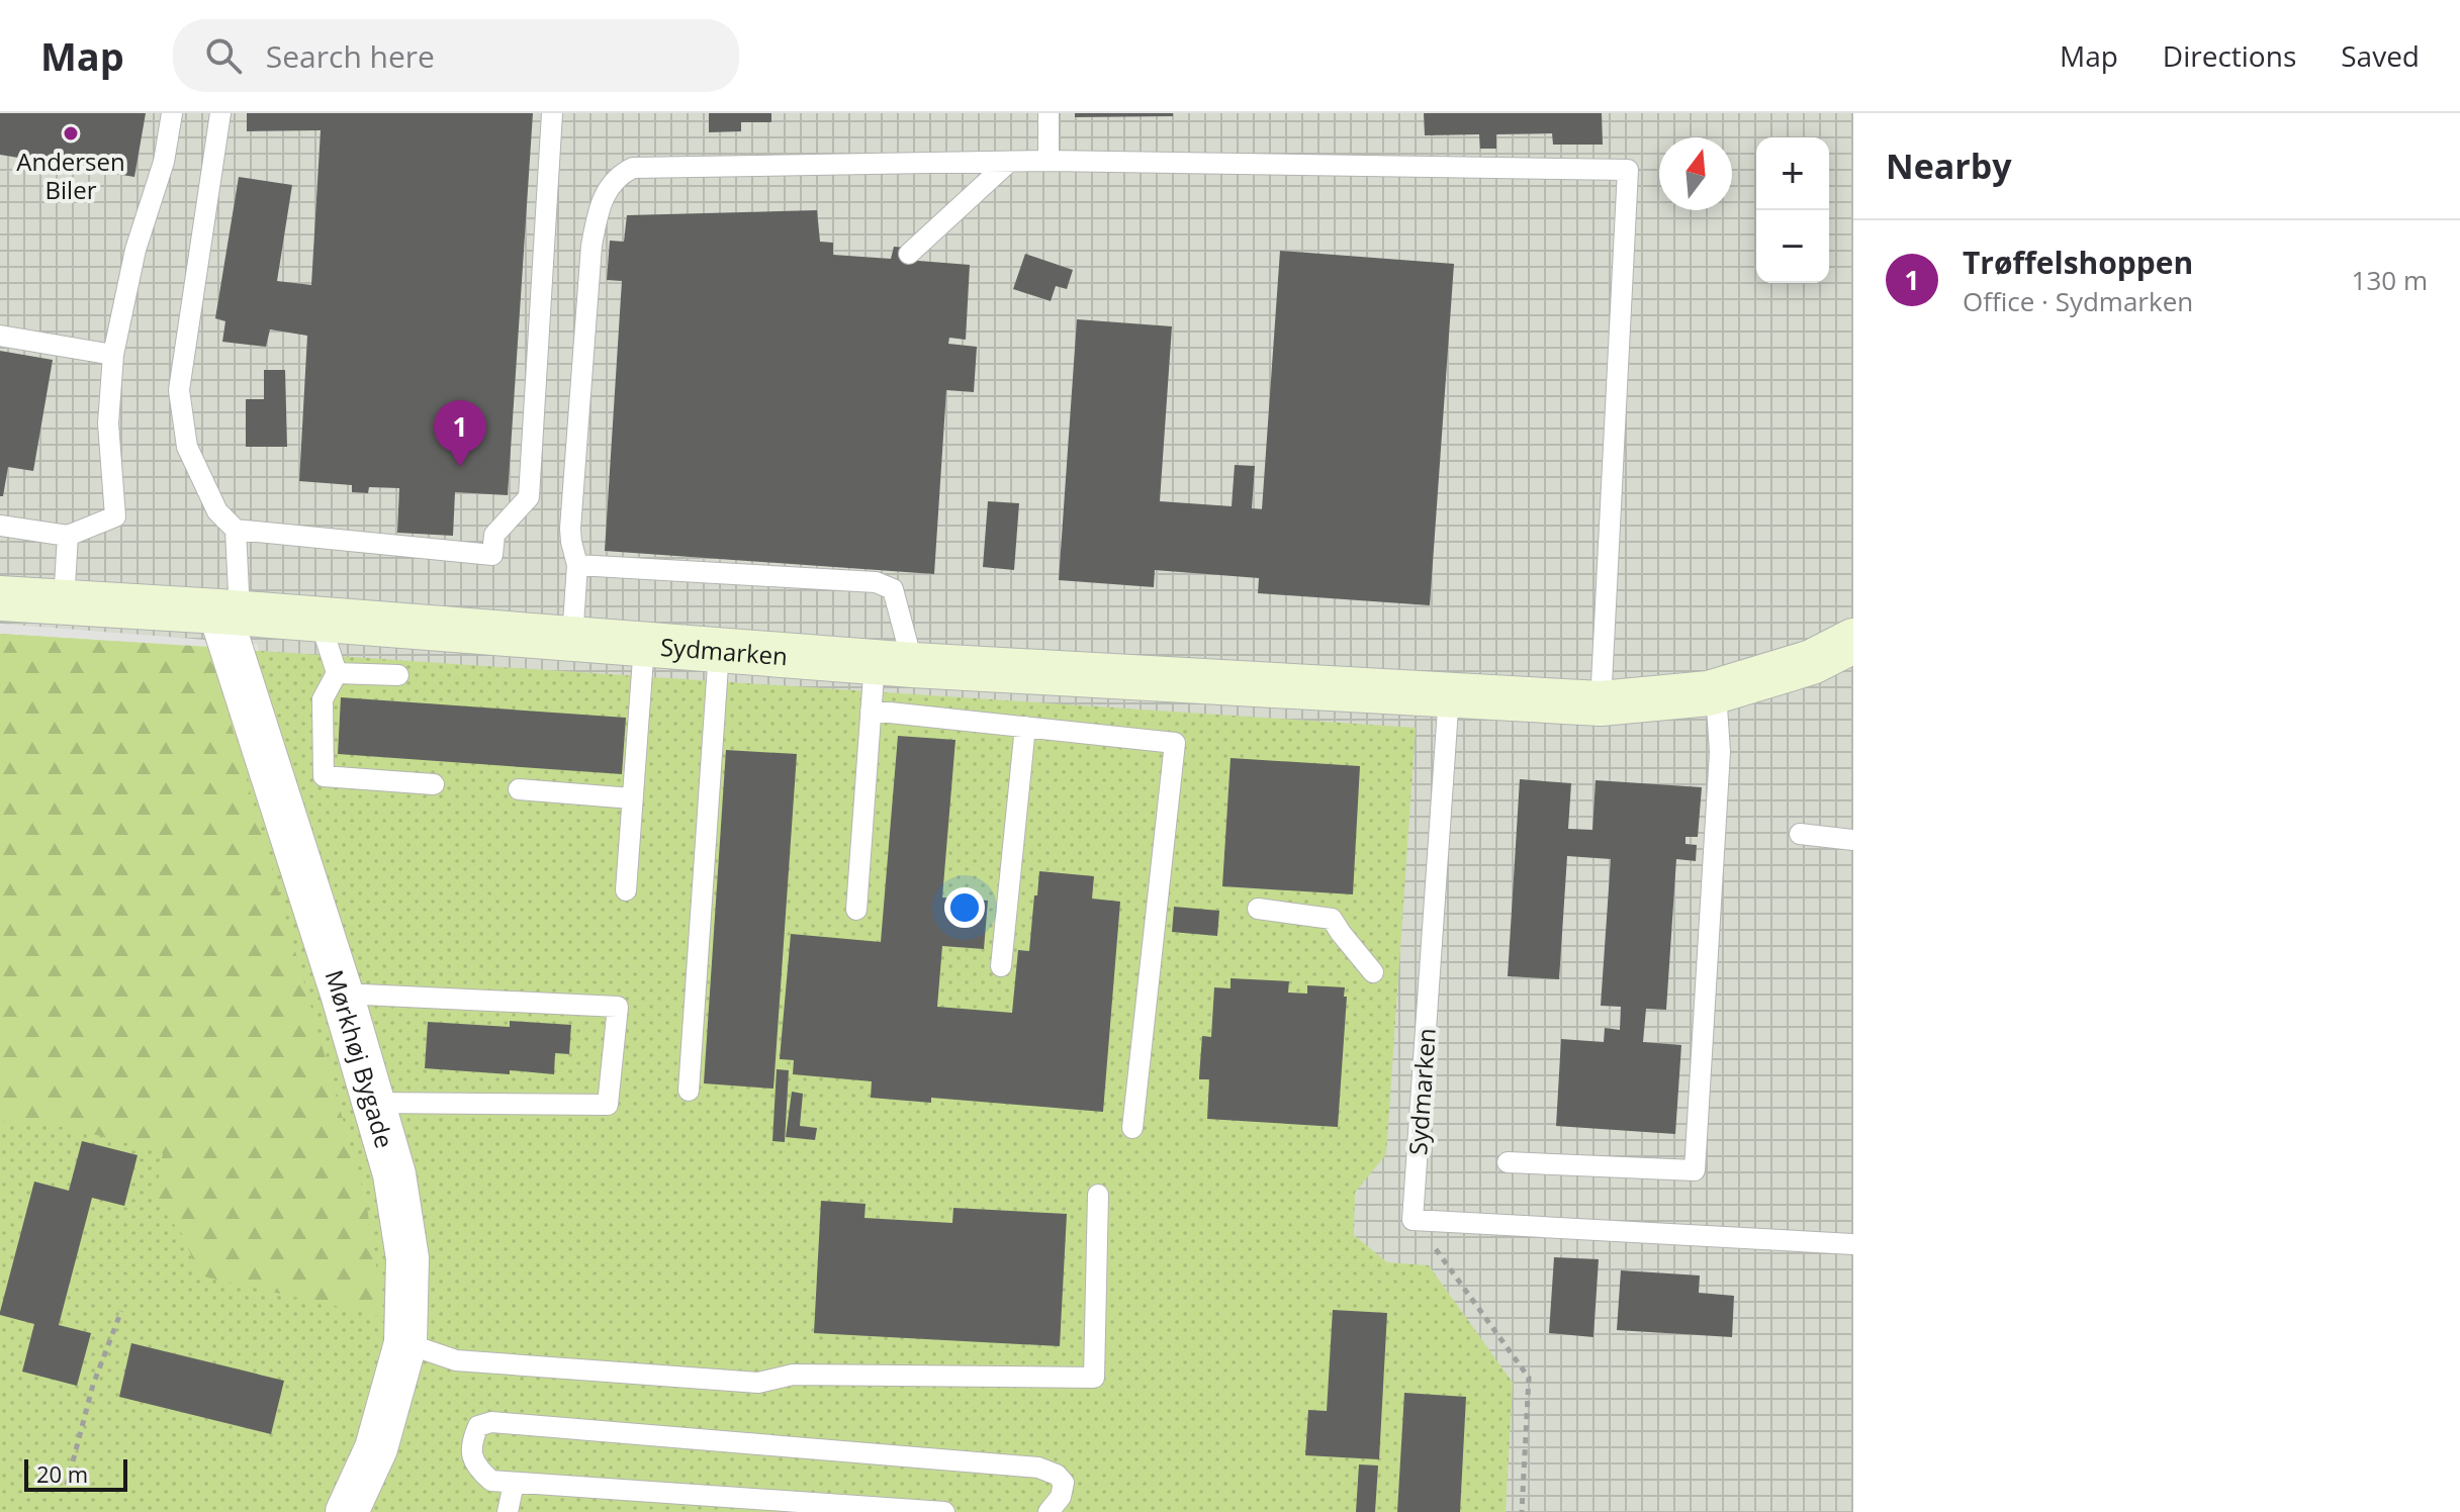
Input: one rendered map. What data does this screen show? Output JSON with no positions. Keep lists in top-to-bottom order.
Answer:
{
  "streets": {
    "street": ["Sydmarken", "Mørkhøj Bygade"]
  },
  "crossings": [
    ["Sydmarken", "Mørkhøj Bygade"]
  ],
  "places": ["Andersen Biler"],
  "scale_bar": "20 m",
  "north": "top",
  "page": {
    "header": "Map",
    "search": "Search here",
    "nav": ["Map", "Directions", "Saved"],
    "heading": "Nearby",
    "map_buttons": ["+", "−"],
    "list": [
      {
        "mark": "1",
        "name": "Trøffelshoppen",
        "note": "Office · Sydmarken",
        "value": "130 m"
      }
    ],
    "pins": "1",
    "scale": "20 m"
  }
}
